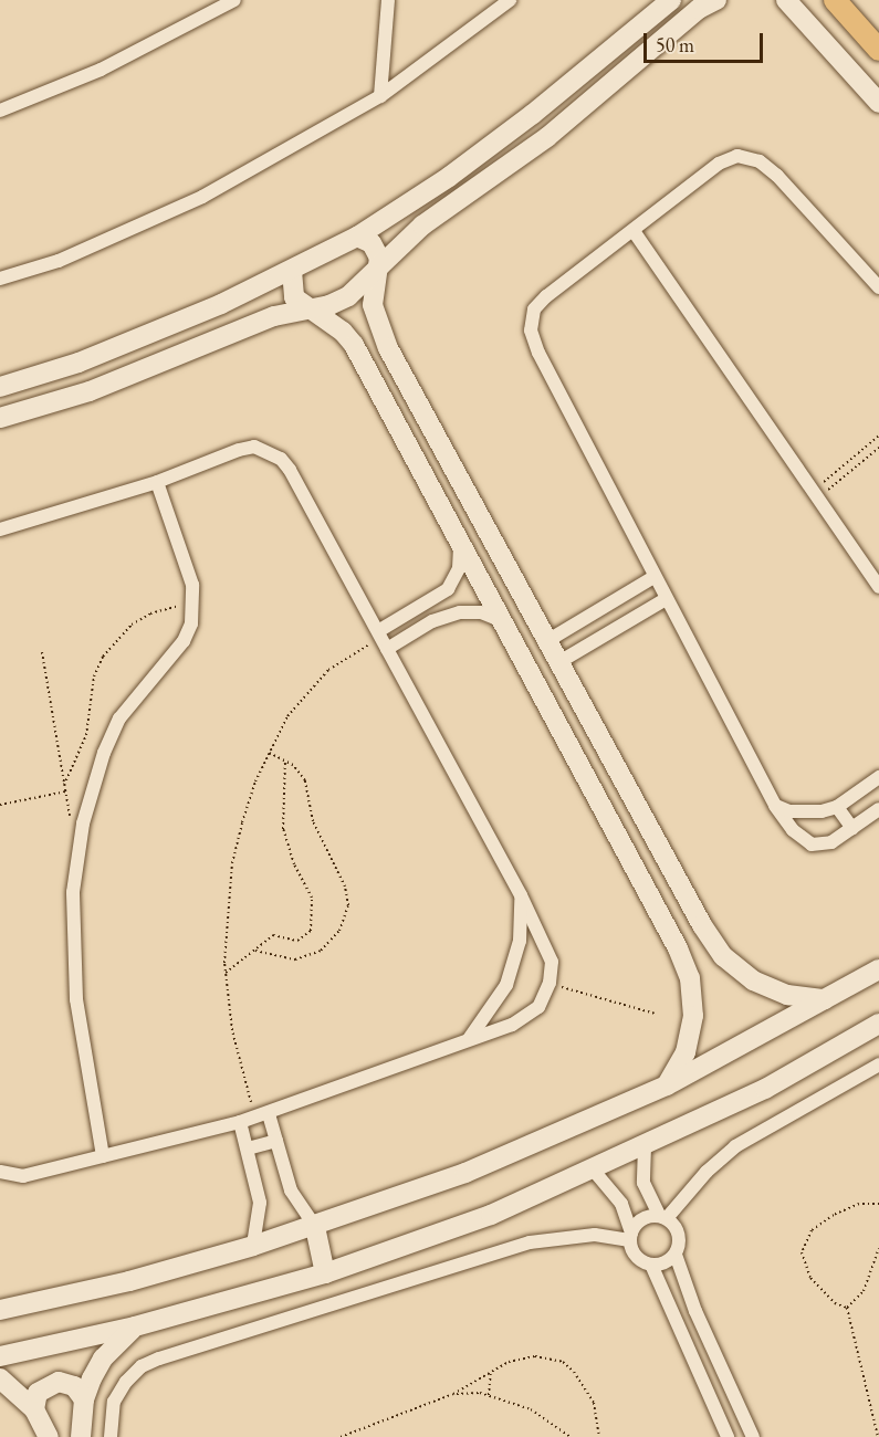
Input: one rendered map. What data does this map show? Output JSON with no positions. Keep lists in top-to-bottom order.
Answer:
{
  "scale_bar": "50 m"
}
